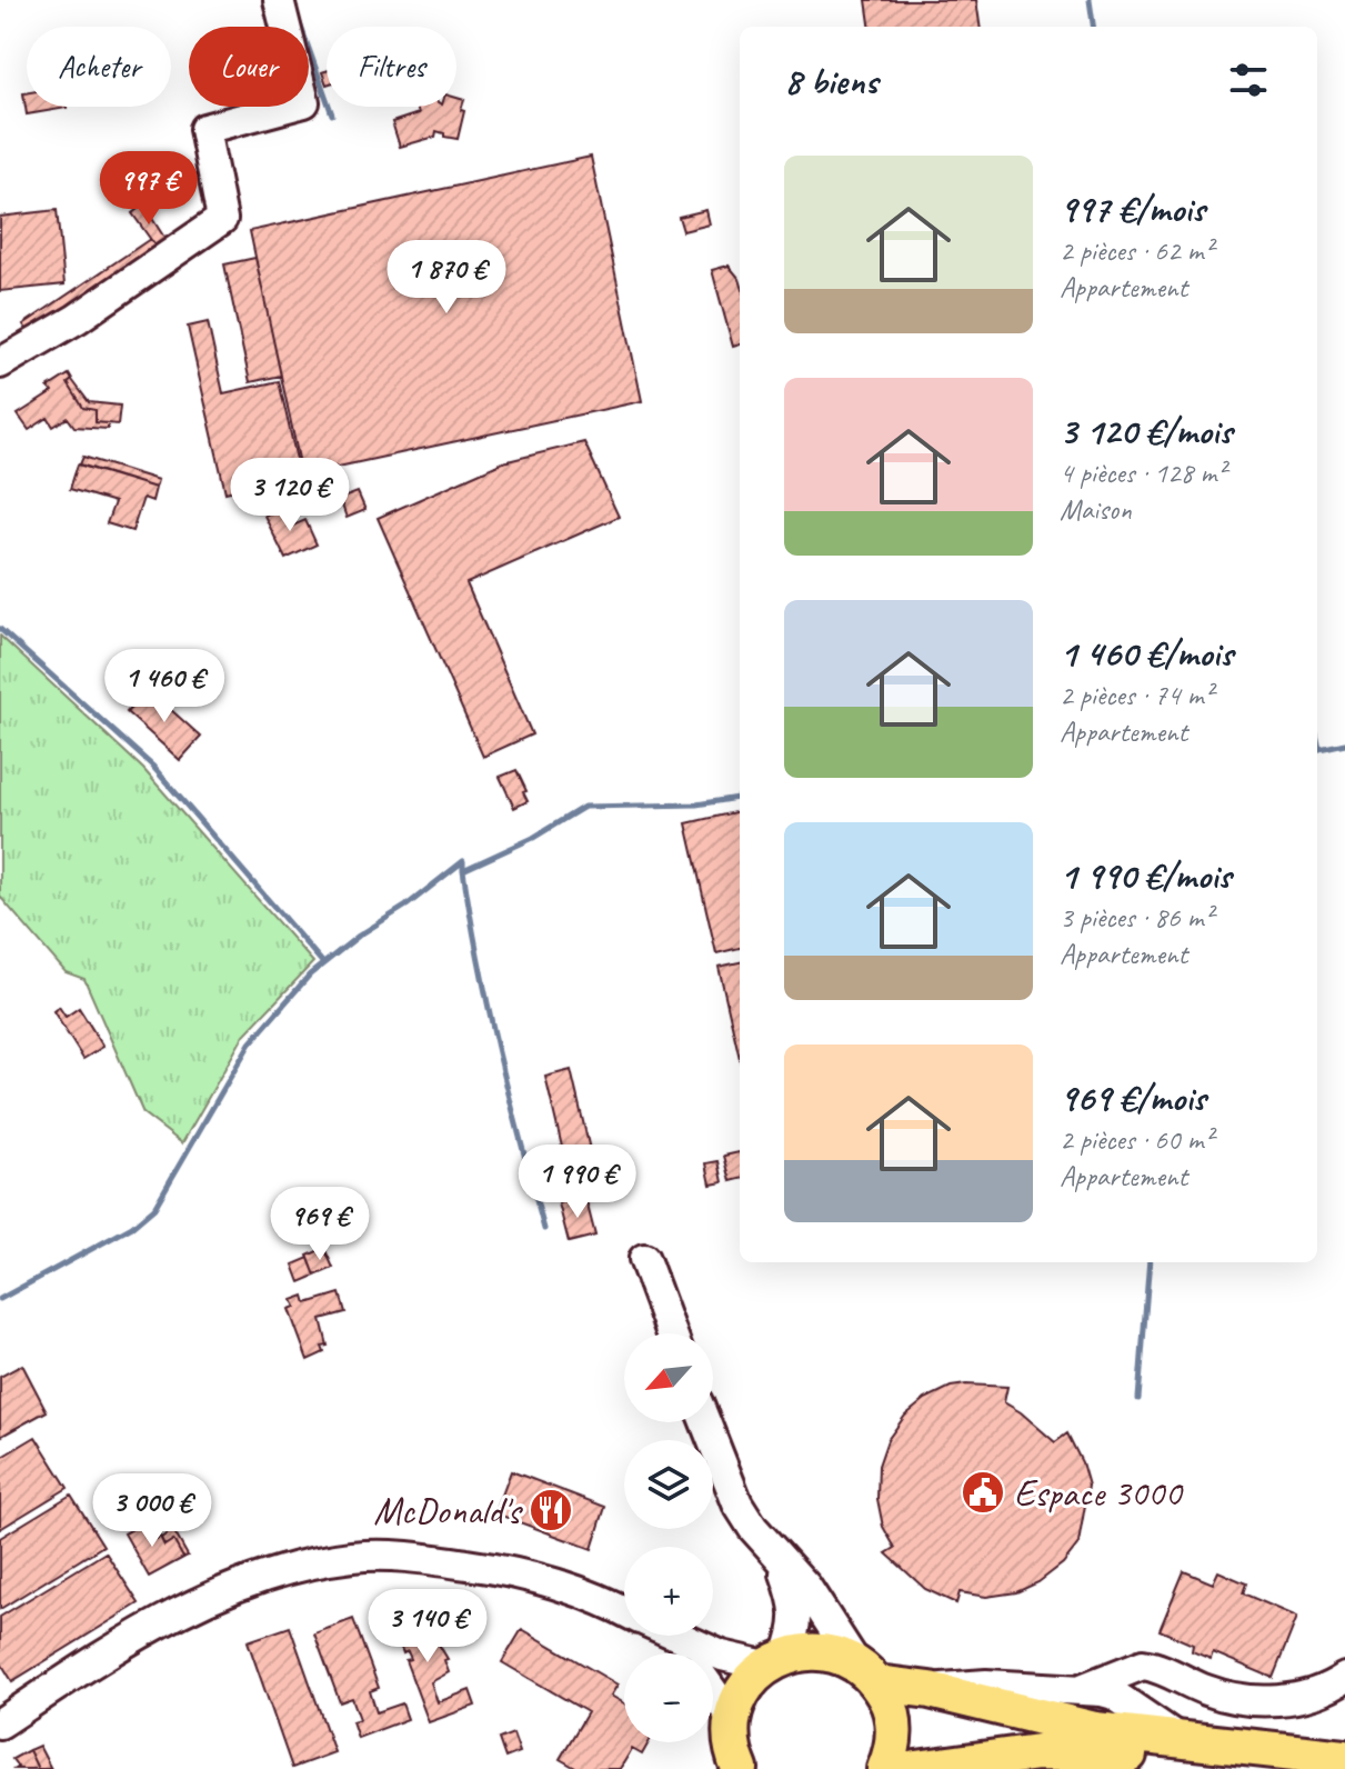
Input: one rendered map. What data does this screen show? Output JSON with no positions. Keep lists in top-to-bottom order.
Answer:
{
  "places": {
    "public building": ["Espace 3000"],
    "restaurant": ["McDonald's"]
  },
  "north": "bottom left",
  "page": {
    "chip": ["Acheter", "Louer", "Filtres"],
    "heading": "8 biens",
    "list": [
      {
        "name": "997 €/mois",
        "note": "2 pièces · 62 m² · Appartement"
      },
      {
        "name": "3 120 €/mois",
        "note": "4 pièces · 128 m² · Maison"
      },
      {
        "name": "1 460 €/mois",
        "note": "2 pièces · 74 m² · Appartement"
      },
      {
        "name": "1 990 €/mois",
        "note": "3 pièces · 86 m² · Appartement"
      },
      {
        "name": "969 €/mois",
        "note": "2 pièces · 60 m² · Appartement"
      }
    ],
    "price": [
      "997 €",
      "1 870 €",
      "3 120 €",
      "1 460 €",
      "1 990 €",
      "969 €",
      "3 000 €",
      "3 140 €"
    ],
    "map_buttons": ["+", "−"]
  }
}
